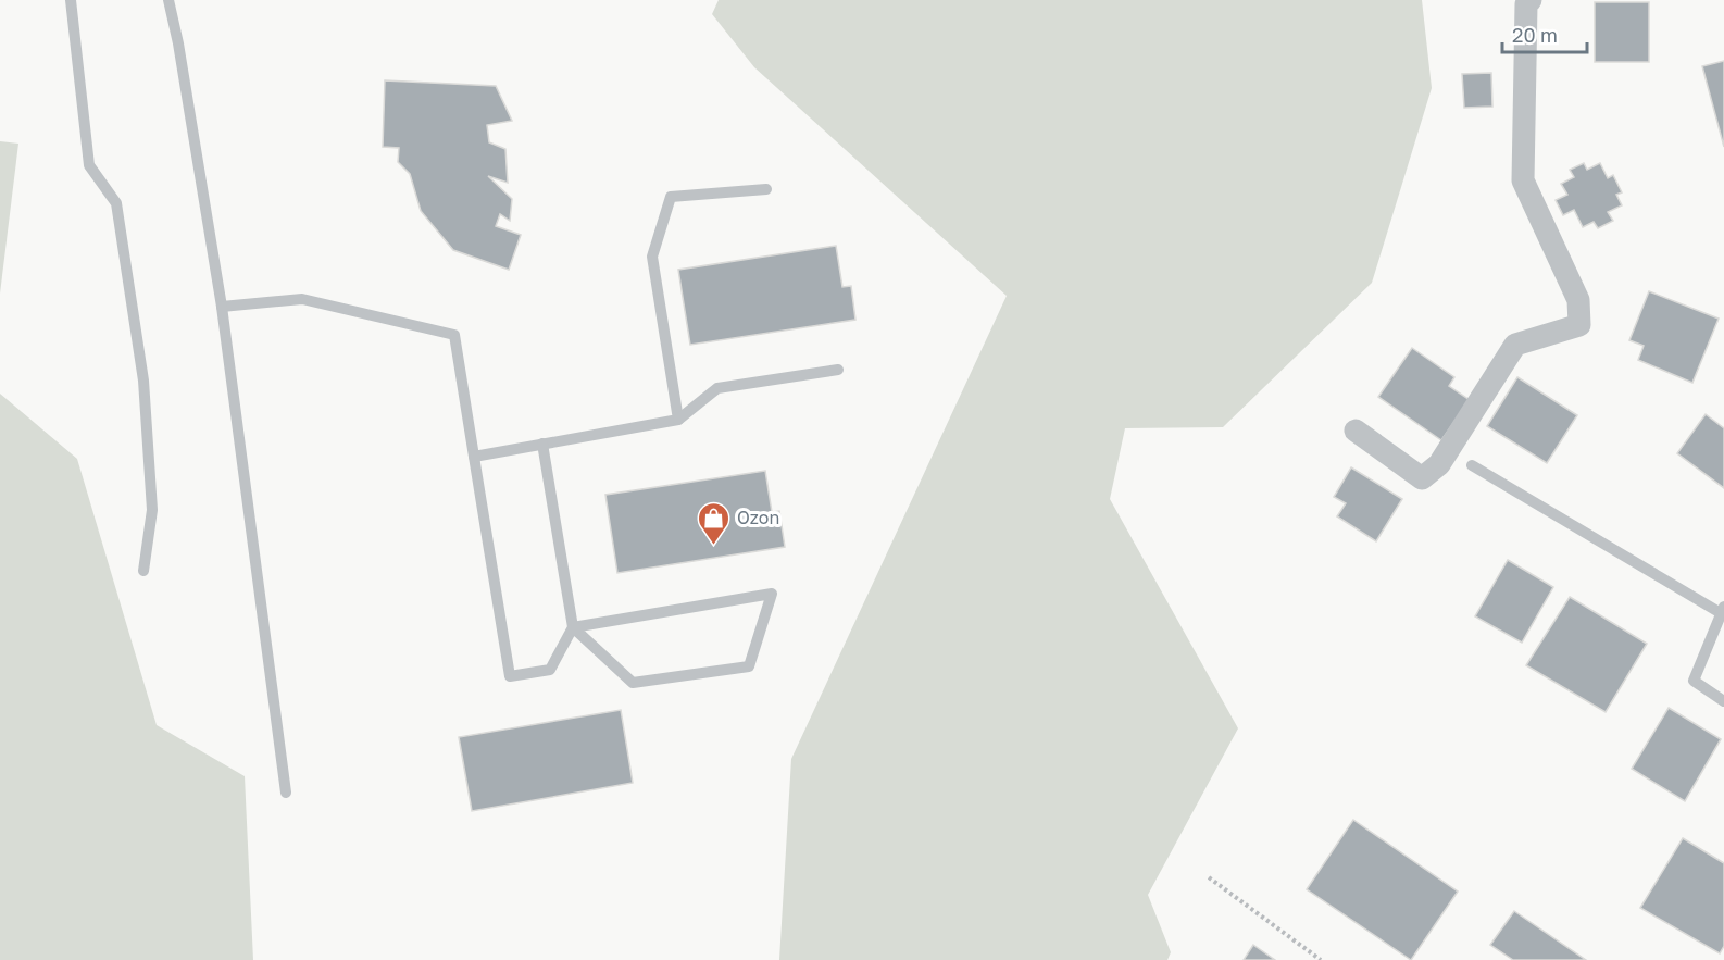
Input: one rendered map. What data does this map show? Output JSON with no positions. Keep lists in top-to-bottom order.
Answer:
{
  "places": {
    "shop": ["Ozon"]
  },
  "scale_bar": "20 m"
}
